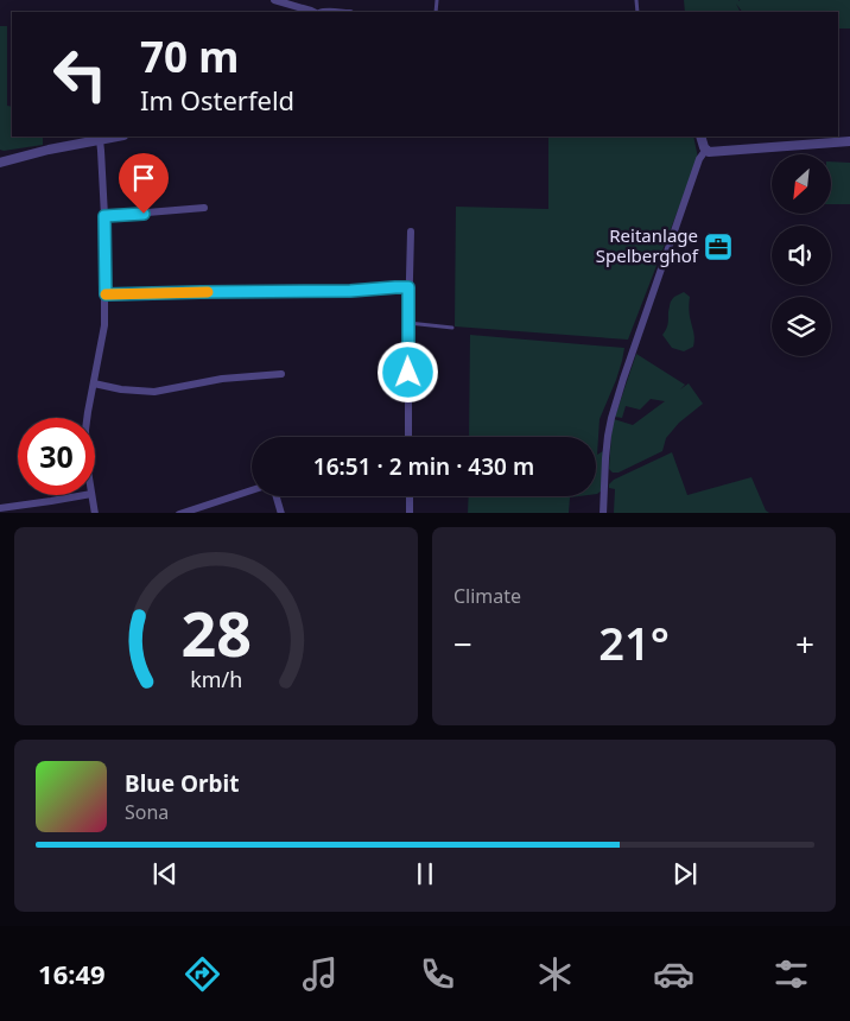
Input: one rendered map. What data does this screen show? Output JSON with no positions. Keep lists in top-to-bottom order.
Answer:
{
  "places": {
    "office": ["Reitanlage Spelberghof"]
  },
  "north": "bottom left",
  "page": {
    "turn": ["70 m", "Im Osterfeld"],
    "limit": "30",
    "trip": "16:51 · 2 min · 430 m",
    "tile": "Climate",
    "heat": ["−", "21°", "+"],
    "song": ["Blue Orbit", "Sona"],
    "tabs": "16:49",
    "gauge": ["28", "km/h"]
  }
}
